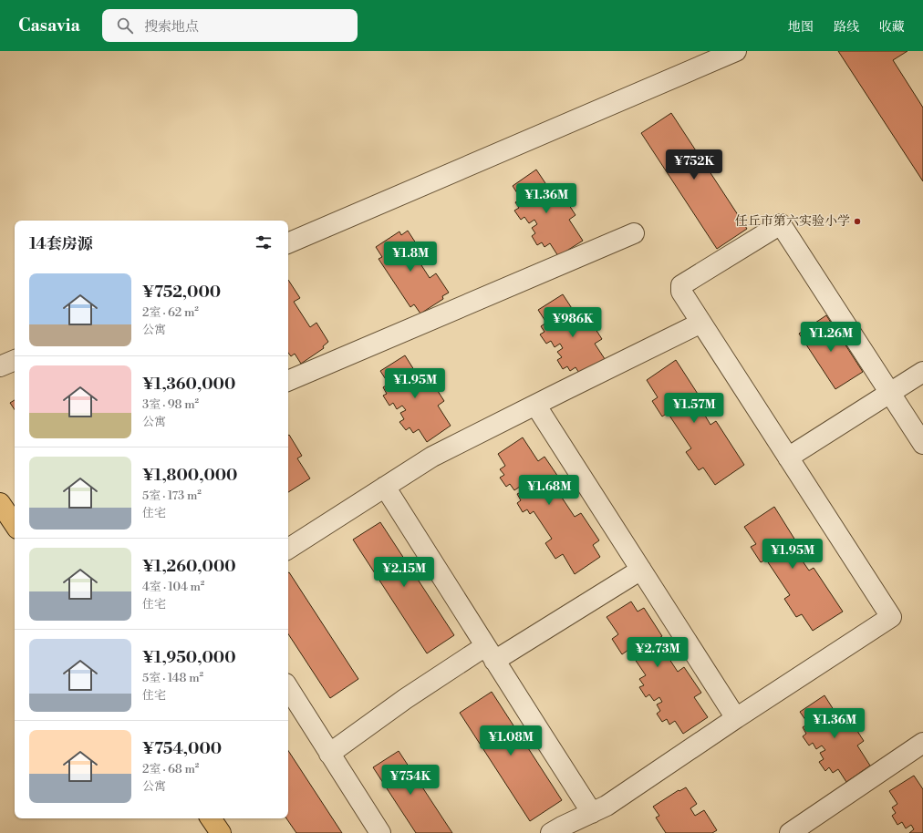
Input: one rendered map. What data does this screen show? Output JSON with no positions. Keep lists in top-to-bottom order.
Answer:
{
  "places": ["任丘市第六实验小学"],
  "page": {
    "header": "Casavia",
    "search": "搜索地点",
    "nav": ["地图", "路线", "收藏"],
    "price": [
      "¥752K",
      "¥1.36M",
      "¥1.8M",
      "¥986K",
      "¥1.26M",
      "¥1.95M",
      "¥1.57M",
      "¥1.68M",
      "¥1.95M",
      "¥2.15M",
      "¥2.73M",
      "¥1.36M",
      "¥1.08M",
      "¥754K"
    ],
    "heading": "14套房源",
    "list": [
      {
        "name": "¥752,000",
        "note": "2室 · 62 m² · 公寓"
      },
      {
        "name": "¥1,360,000",
        "note": "3室 · 98 m² · 公寓"
      },
      {
        "name": "¥1,800,000",
        "note": "5室 · 173 m² · 住宅"
      },
      {
        "name": "¥1,260,000",
        "note": "4室 · 104 m² · 住宅"
      },
      {
        "name": "¥1,950,000",
        "note": "5室 · 148 m² · 住宅"
      },
      {
        "name": "¥754,000",
        "note": "2室 · 68 m² · 公寓"
      }
    ]
  }
}
